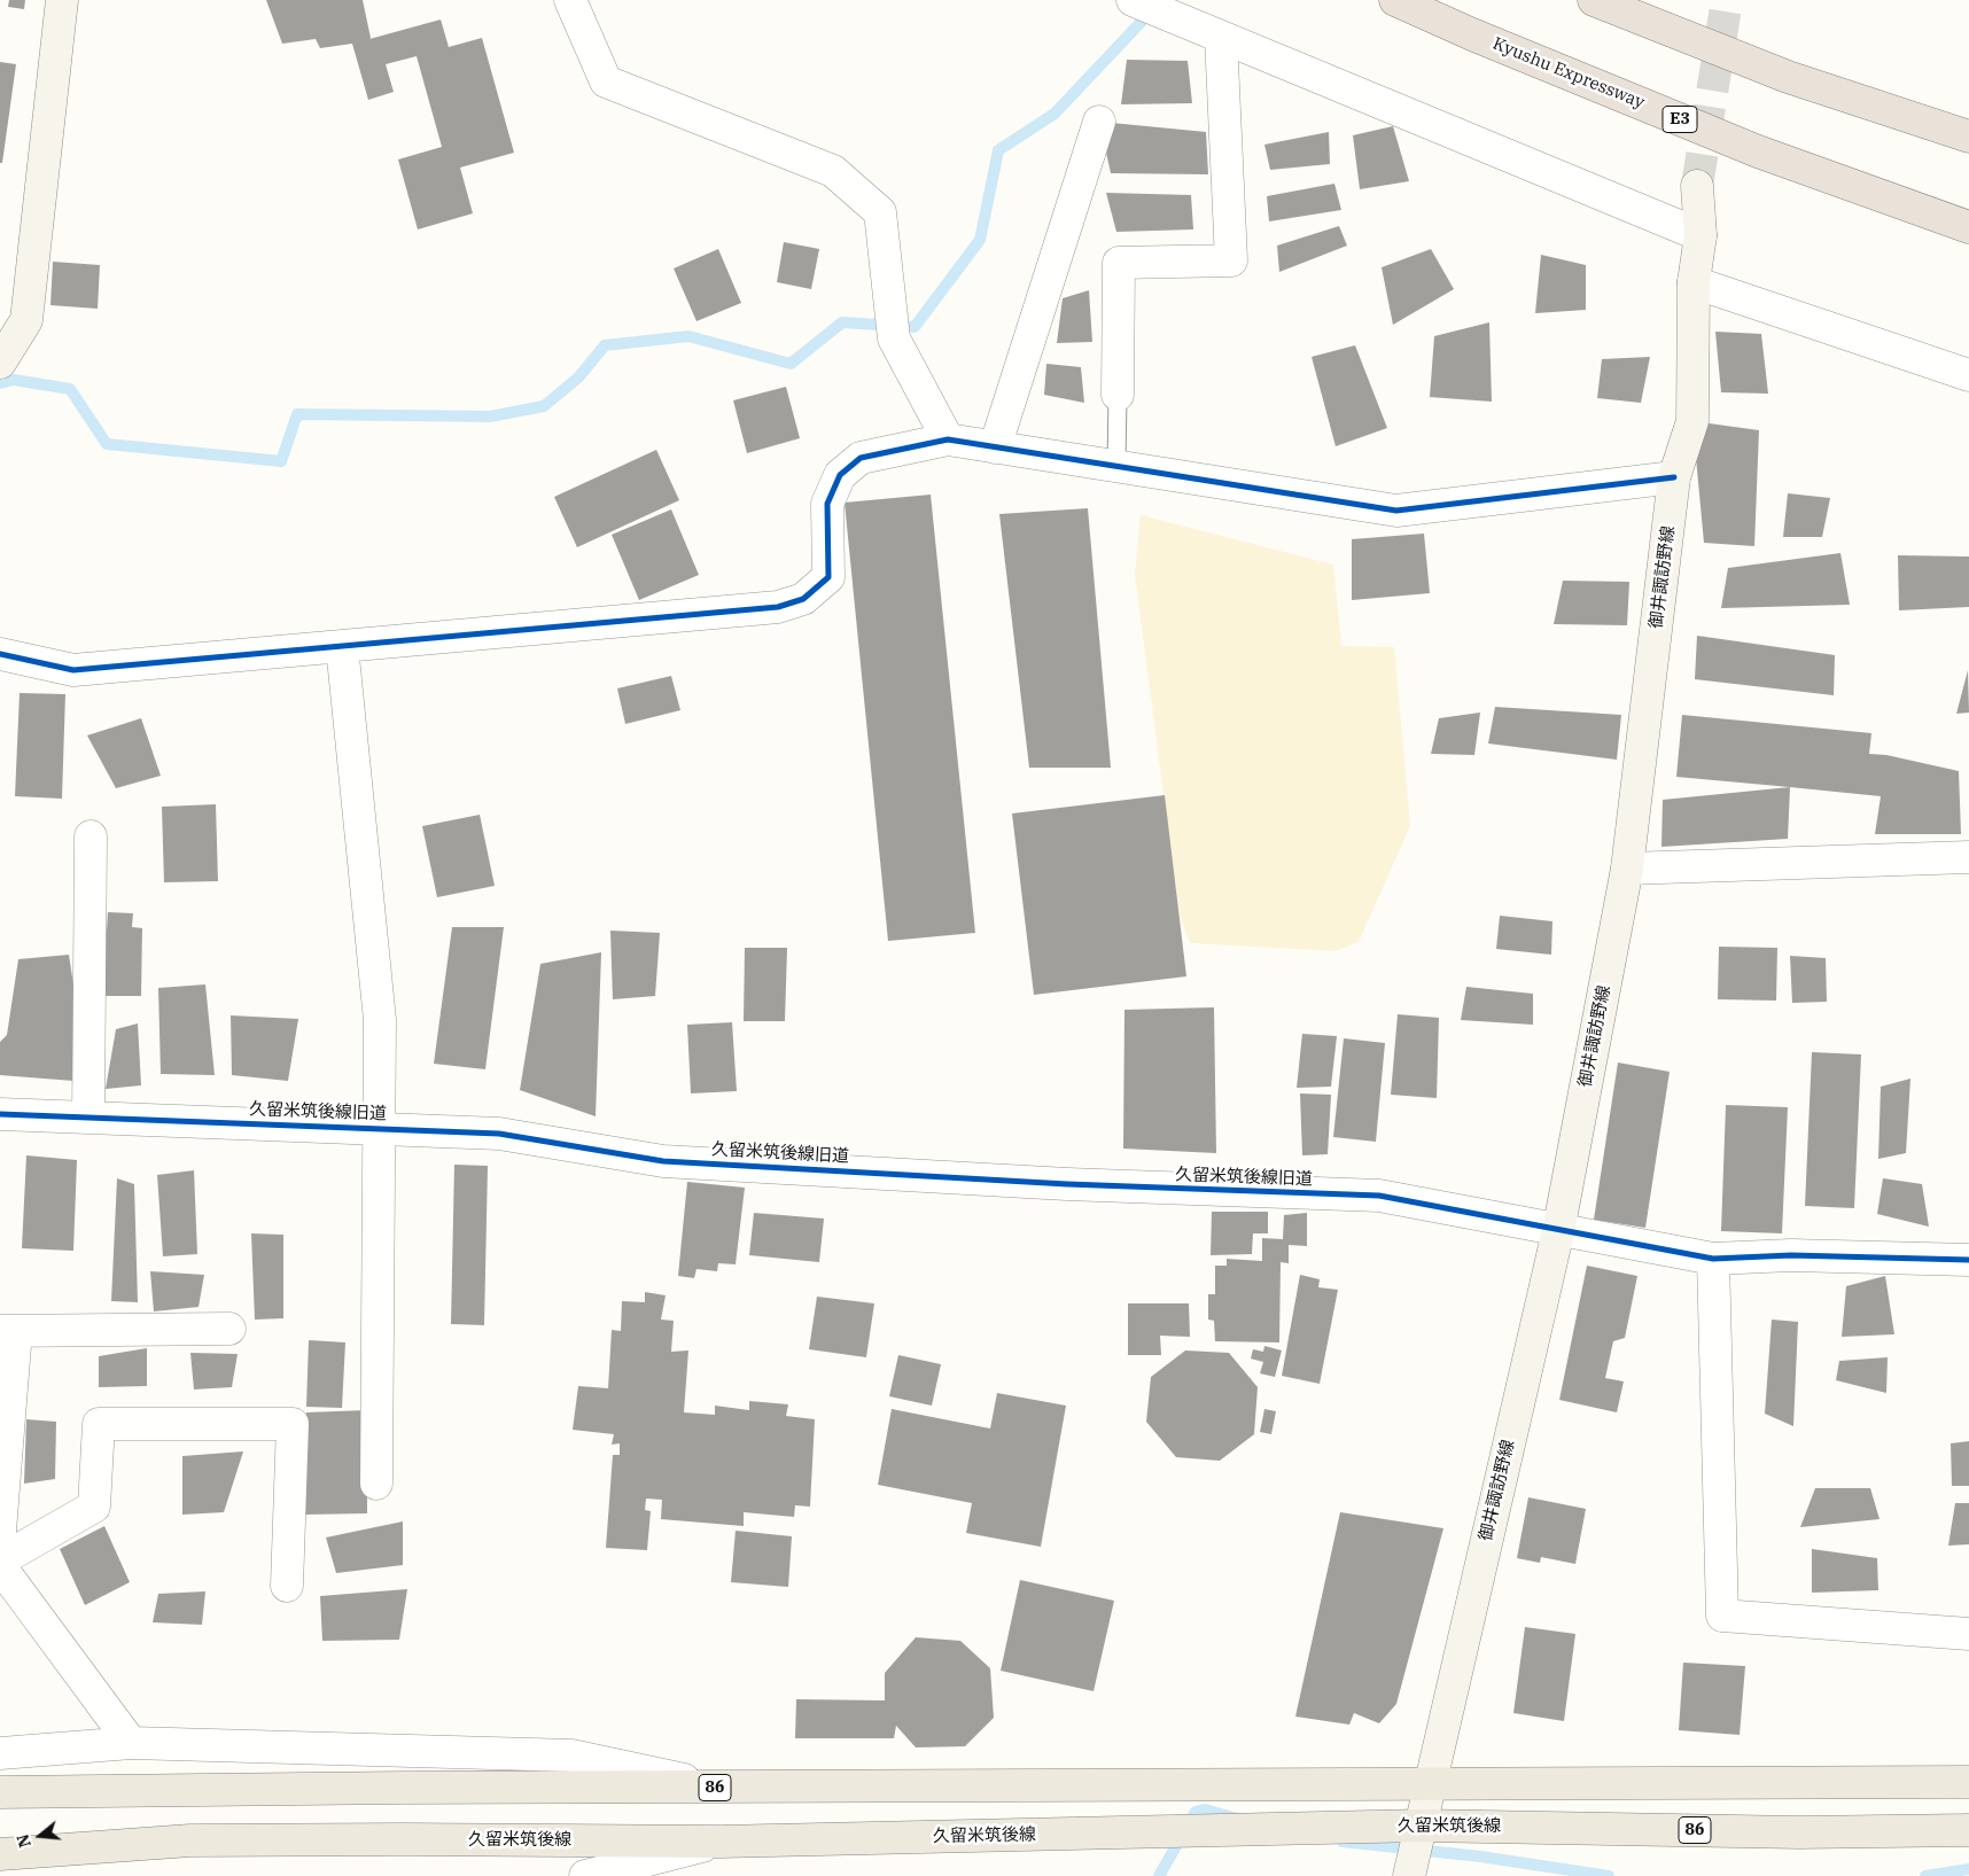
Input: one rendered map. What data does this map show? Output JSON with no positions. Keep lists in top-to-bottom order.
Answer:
{
  "streets": {
    "highway": ["Kyushu Expressway", "E3"],
    "main road": ["御井諏訪野線", "86", "久留米筑後線"],
    "street": ["久留米筑後線旧道"]
  },
  "crossings": [
    ["御井諏訪野線", "久留米筑後線旧道"],
    ["御井諏訪野線", "86"],
    ["御井諏訪野線", "久留米筑後線"]
  ],
  "north": "left"
}
